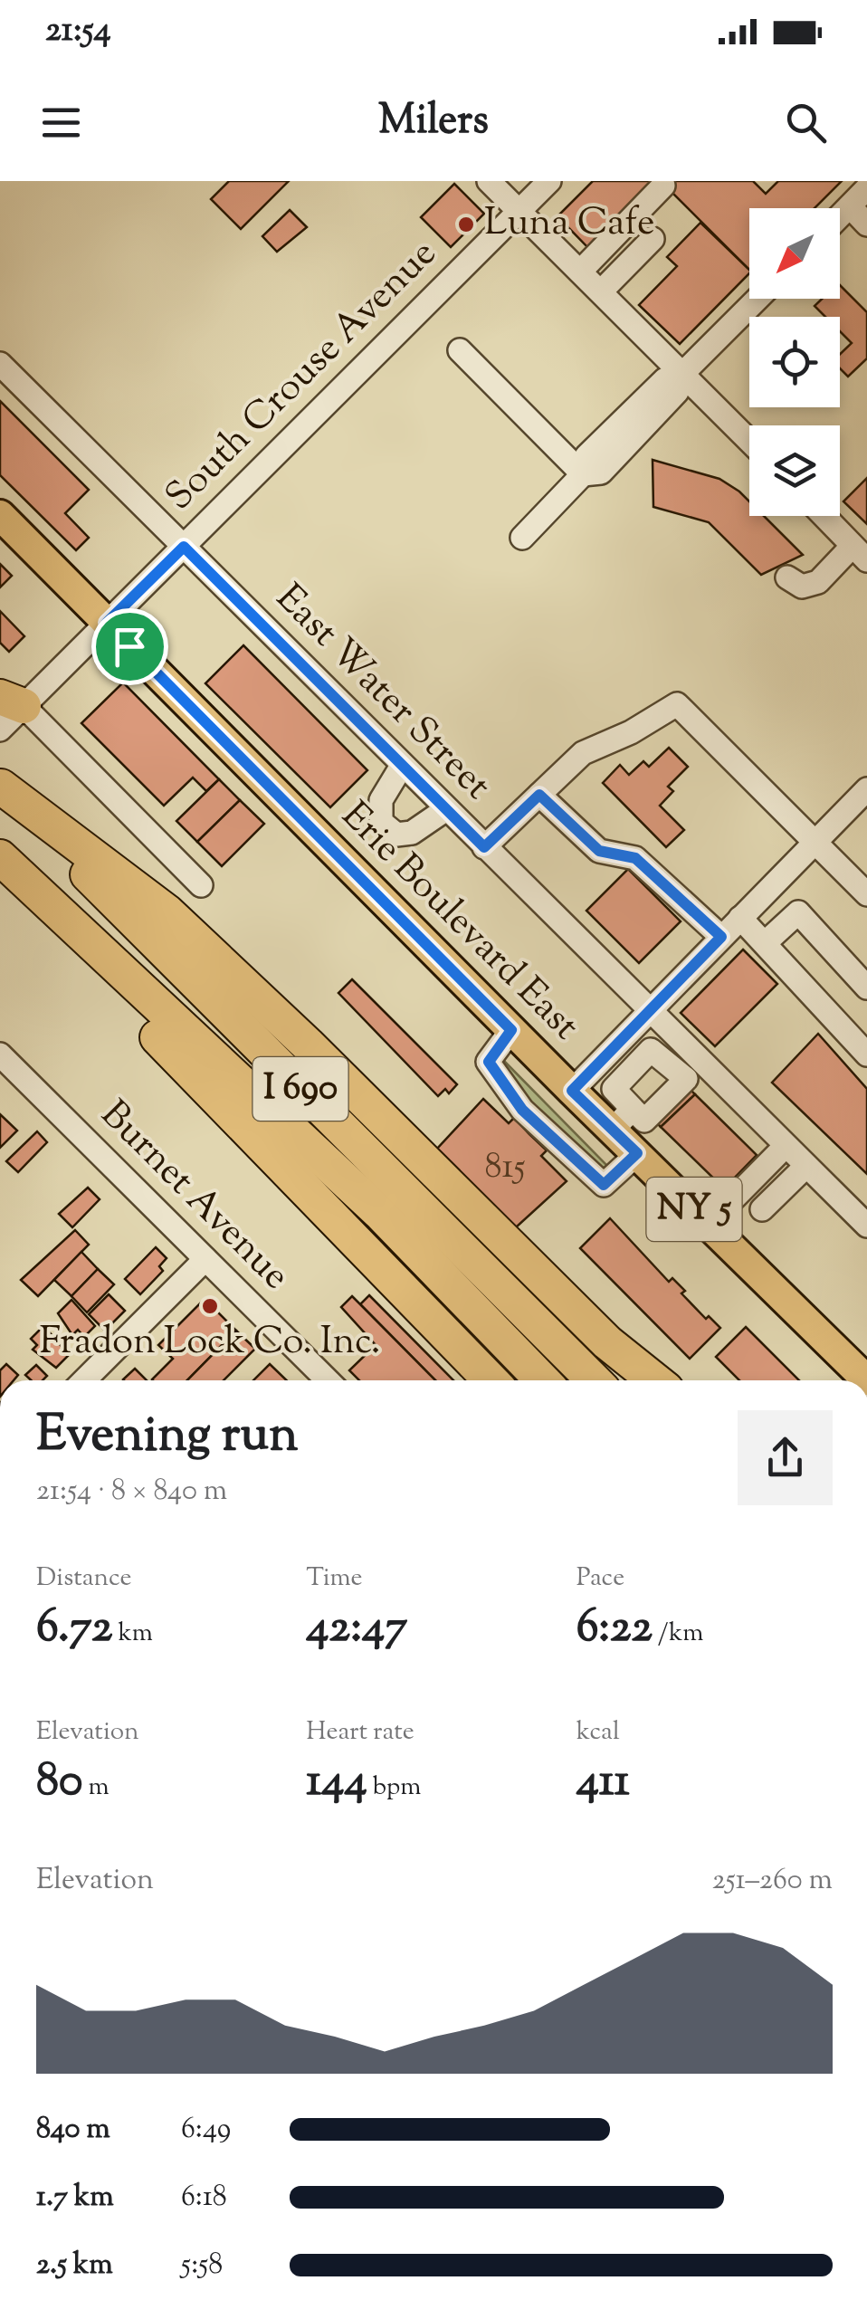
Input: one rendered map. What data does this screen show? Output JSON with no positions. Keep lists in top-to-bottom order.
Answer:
{
  "streets": {
    "highway": ["I 690"],
    "main road": ["Erie Boulevard East", "NY 5"],
    "street": ["South Crouse Avenue", "East Water Street", "Burnet Avenue"]
  },
  "crossings": [
    ["South Crouse Avenue", "East Water Street"],
    ["South Crouse Avenue", "Erie Boulevard East"]
  ],
  "places": ["Luna Cafe", "Fradon Lock Co. Inc."],
  "house_numbers": ["815"],
  "north": "bottom left",
  "page": {
    "status": "21:54",
    "header": "Milers",
    "heading": ["Evening run", "21:54 · 8 × 840 m"],
    "stats": [
      ["Distance", "6.72 km"],
      ["Time", "42:47"],
      ["Pace", "6:22 /km"],
      ["Elevation", "80 m"],
      ["Heart rate", "144 bpm"],
      ["kcal", "411"]
    ],
    "chart": ["Elevation", "251–260 m"],
    "list": [
      {
        "name": "840 m",
        "note": "6:49"
      },
      {
        "name": "1.7 km",
        "note": "6:18"
      },
      {
        "name": "2.5 km",
        "note": "5:58"
      }
    ]
  }
}
